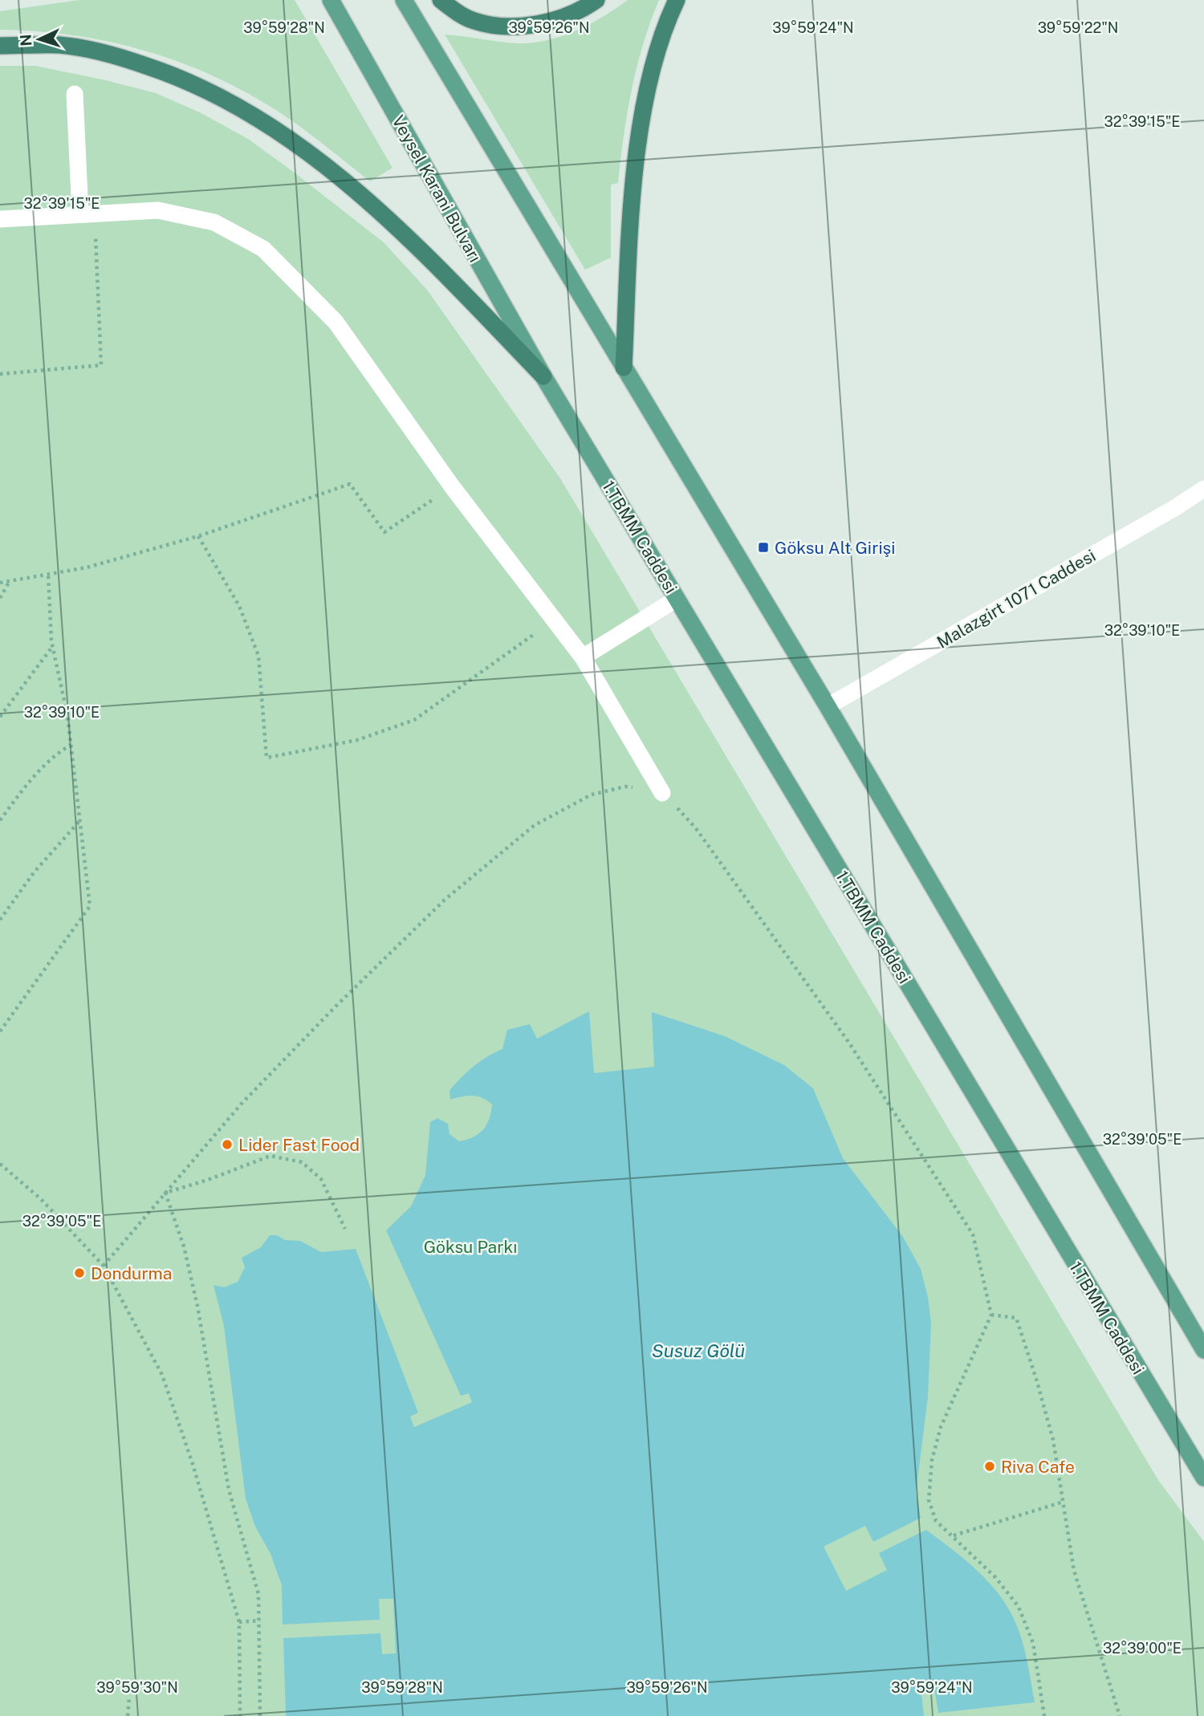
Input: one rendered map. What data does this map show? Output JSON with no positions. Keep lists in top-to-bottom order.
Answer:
{
  "streets": {
    "main road": ["Veysel Karani Bulvarı", "1.TBMM Caddesi"],
    "street": ["Malazgirt 1071 Caddesi"]
  },
  "crossings": [
    ["Veysel Karani Bulvarı", "1.TBMM Caddesi"]
  ],
  "water": ["Susuz Gölü"],
  "parks": ["Göksu Parkı"],
  "places": {
    "transit": ["Göksu Alt Girişi"],
    "other": ["Lider Fast Food", "Dondurma", "Riva Cafe"]
  },
  "north": "left",
  "coordinates": [
    "39°59'28\"N",
    "39°59'26\"N",
    "39°59'24\"N",
    "39°59'22\"N",
    "32°39'15\"E",
    "32°39'10\"E",
    "32°39'05\"E",
    "32°39'00\"E",
    "39°59'30\"N"
  ]
}
